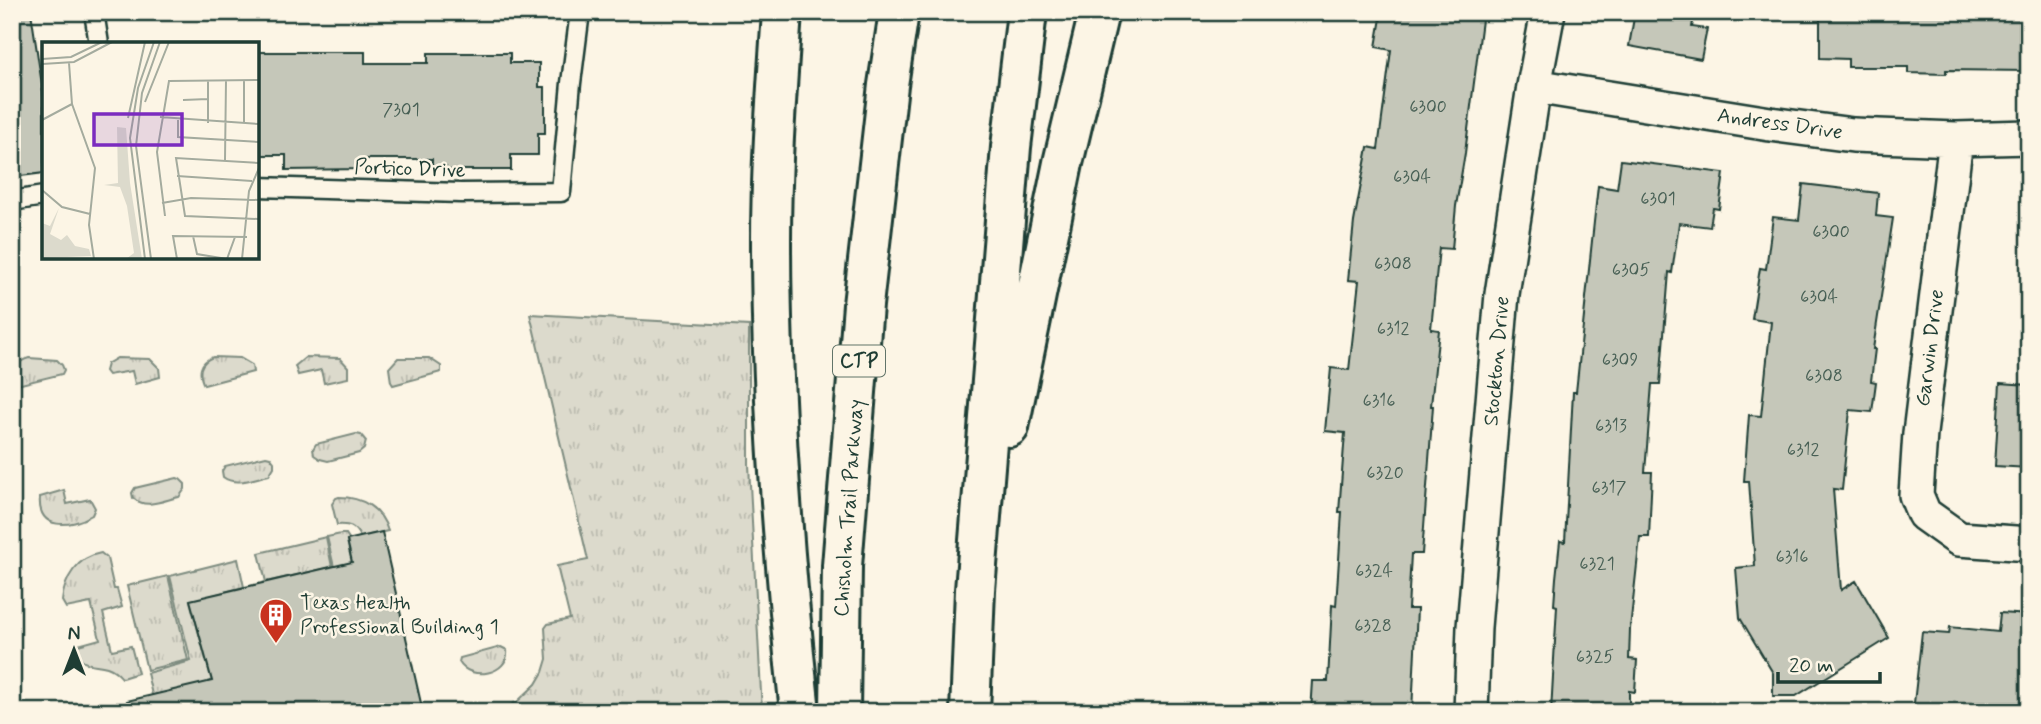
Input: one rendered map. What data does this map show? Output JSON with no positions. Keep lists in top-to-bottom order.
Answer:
{
  "streets": {
    "highway": ["CTP", "Chisholm Trail Parkway"],
    "street": ["Andress Drive", "Garwin Drive", "Stockton Drive"],
    "lane": ["Portico Drive"]
  },
  "crossings": [
    ["Andress Drive", "Garwin Drive"],
    ["Andress Drive", "Stockton Drive"]
  ],
  "places": {
    "building": ["Texas Health Professional Building 1"]
  },
  "house_numbers": [
    "6300",
    "7301",
    "6304",
    "6301",
    "6300",
    "6308",
    "6305",
    "6304",
    "6312",
    "6309",
    "6308",
    "6316",
    "6313",
    "6312",
    "6320",
    "6317",
    "6316",
    "6321",
    "6324",
    "6328",
    "6325"
  ],
  "scale_bar": "20 m",
  "north": "top"
}
